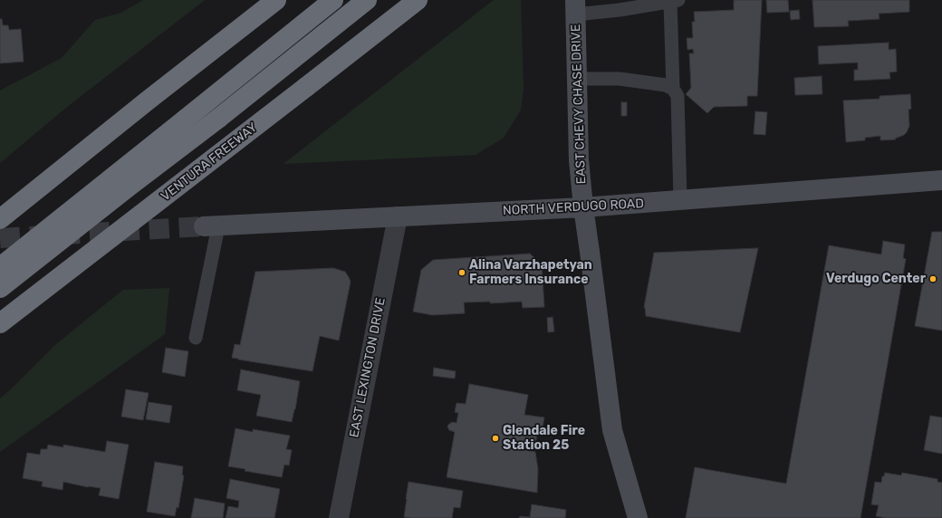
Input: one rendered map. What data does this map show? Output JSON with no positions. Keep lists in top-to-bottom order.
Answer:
{
  "streets": {
    "highway": ["VENTURA FREEWAY"],
    "main road": ["EAST CHEVY CHASE DRIVE", "NORTH VERDUGO ROAD"],
    "street": ["EAST LEXINGTON DRIVE"]
  },
  "crossings": [
    ["EAST CHEVY CHASE DRIVE", "NORTH VERDUGO ROAD"],
    ["NORTH VERDUGO ROAD", "EAST LEXINGTON DRIVE"]
  ],
  "places": ["Alina Varzhapetyan Farmers Insurance", "Verdugo Center", "Glendale Fire Station 25"]
}
